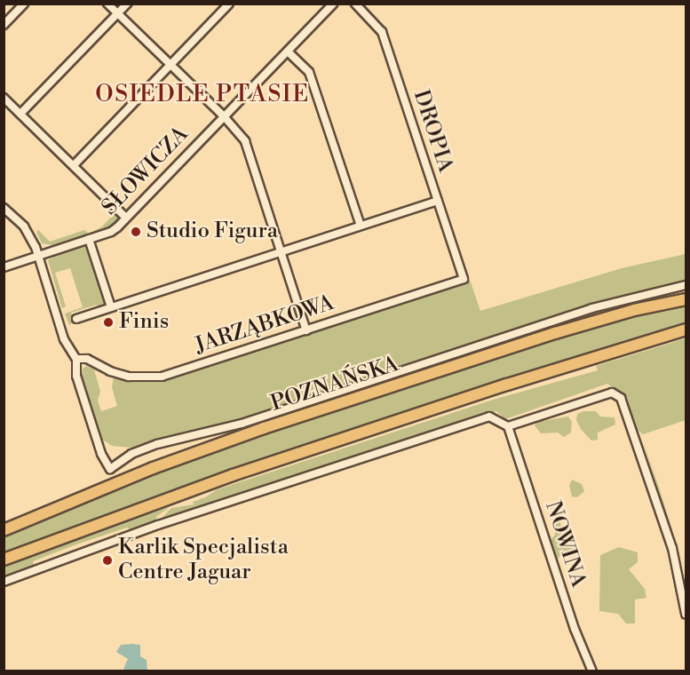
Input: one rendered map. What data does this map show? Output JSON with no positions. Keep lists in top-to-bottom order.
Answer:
{
  "streets": {
    "main road": ["POZNAŃSKA"],
    "street": [
      "DROPIA",
      "SŁOWICZA",
      "JARZĄBKOWA",
      "NOWINA"
    ]
  },
  "crossings": [
    ["DROPIA", "JARZĄBKOWA"]
  ],
  "districts": ["OSIEDLE PTASIE"],
  "places": ["Studio Figura", "Finis", "Karlik Specjalista Centre Jaguar"]
}
